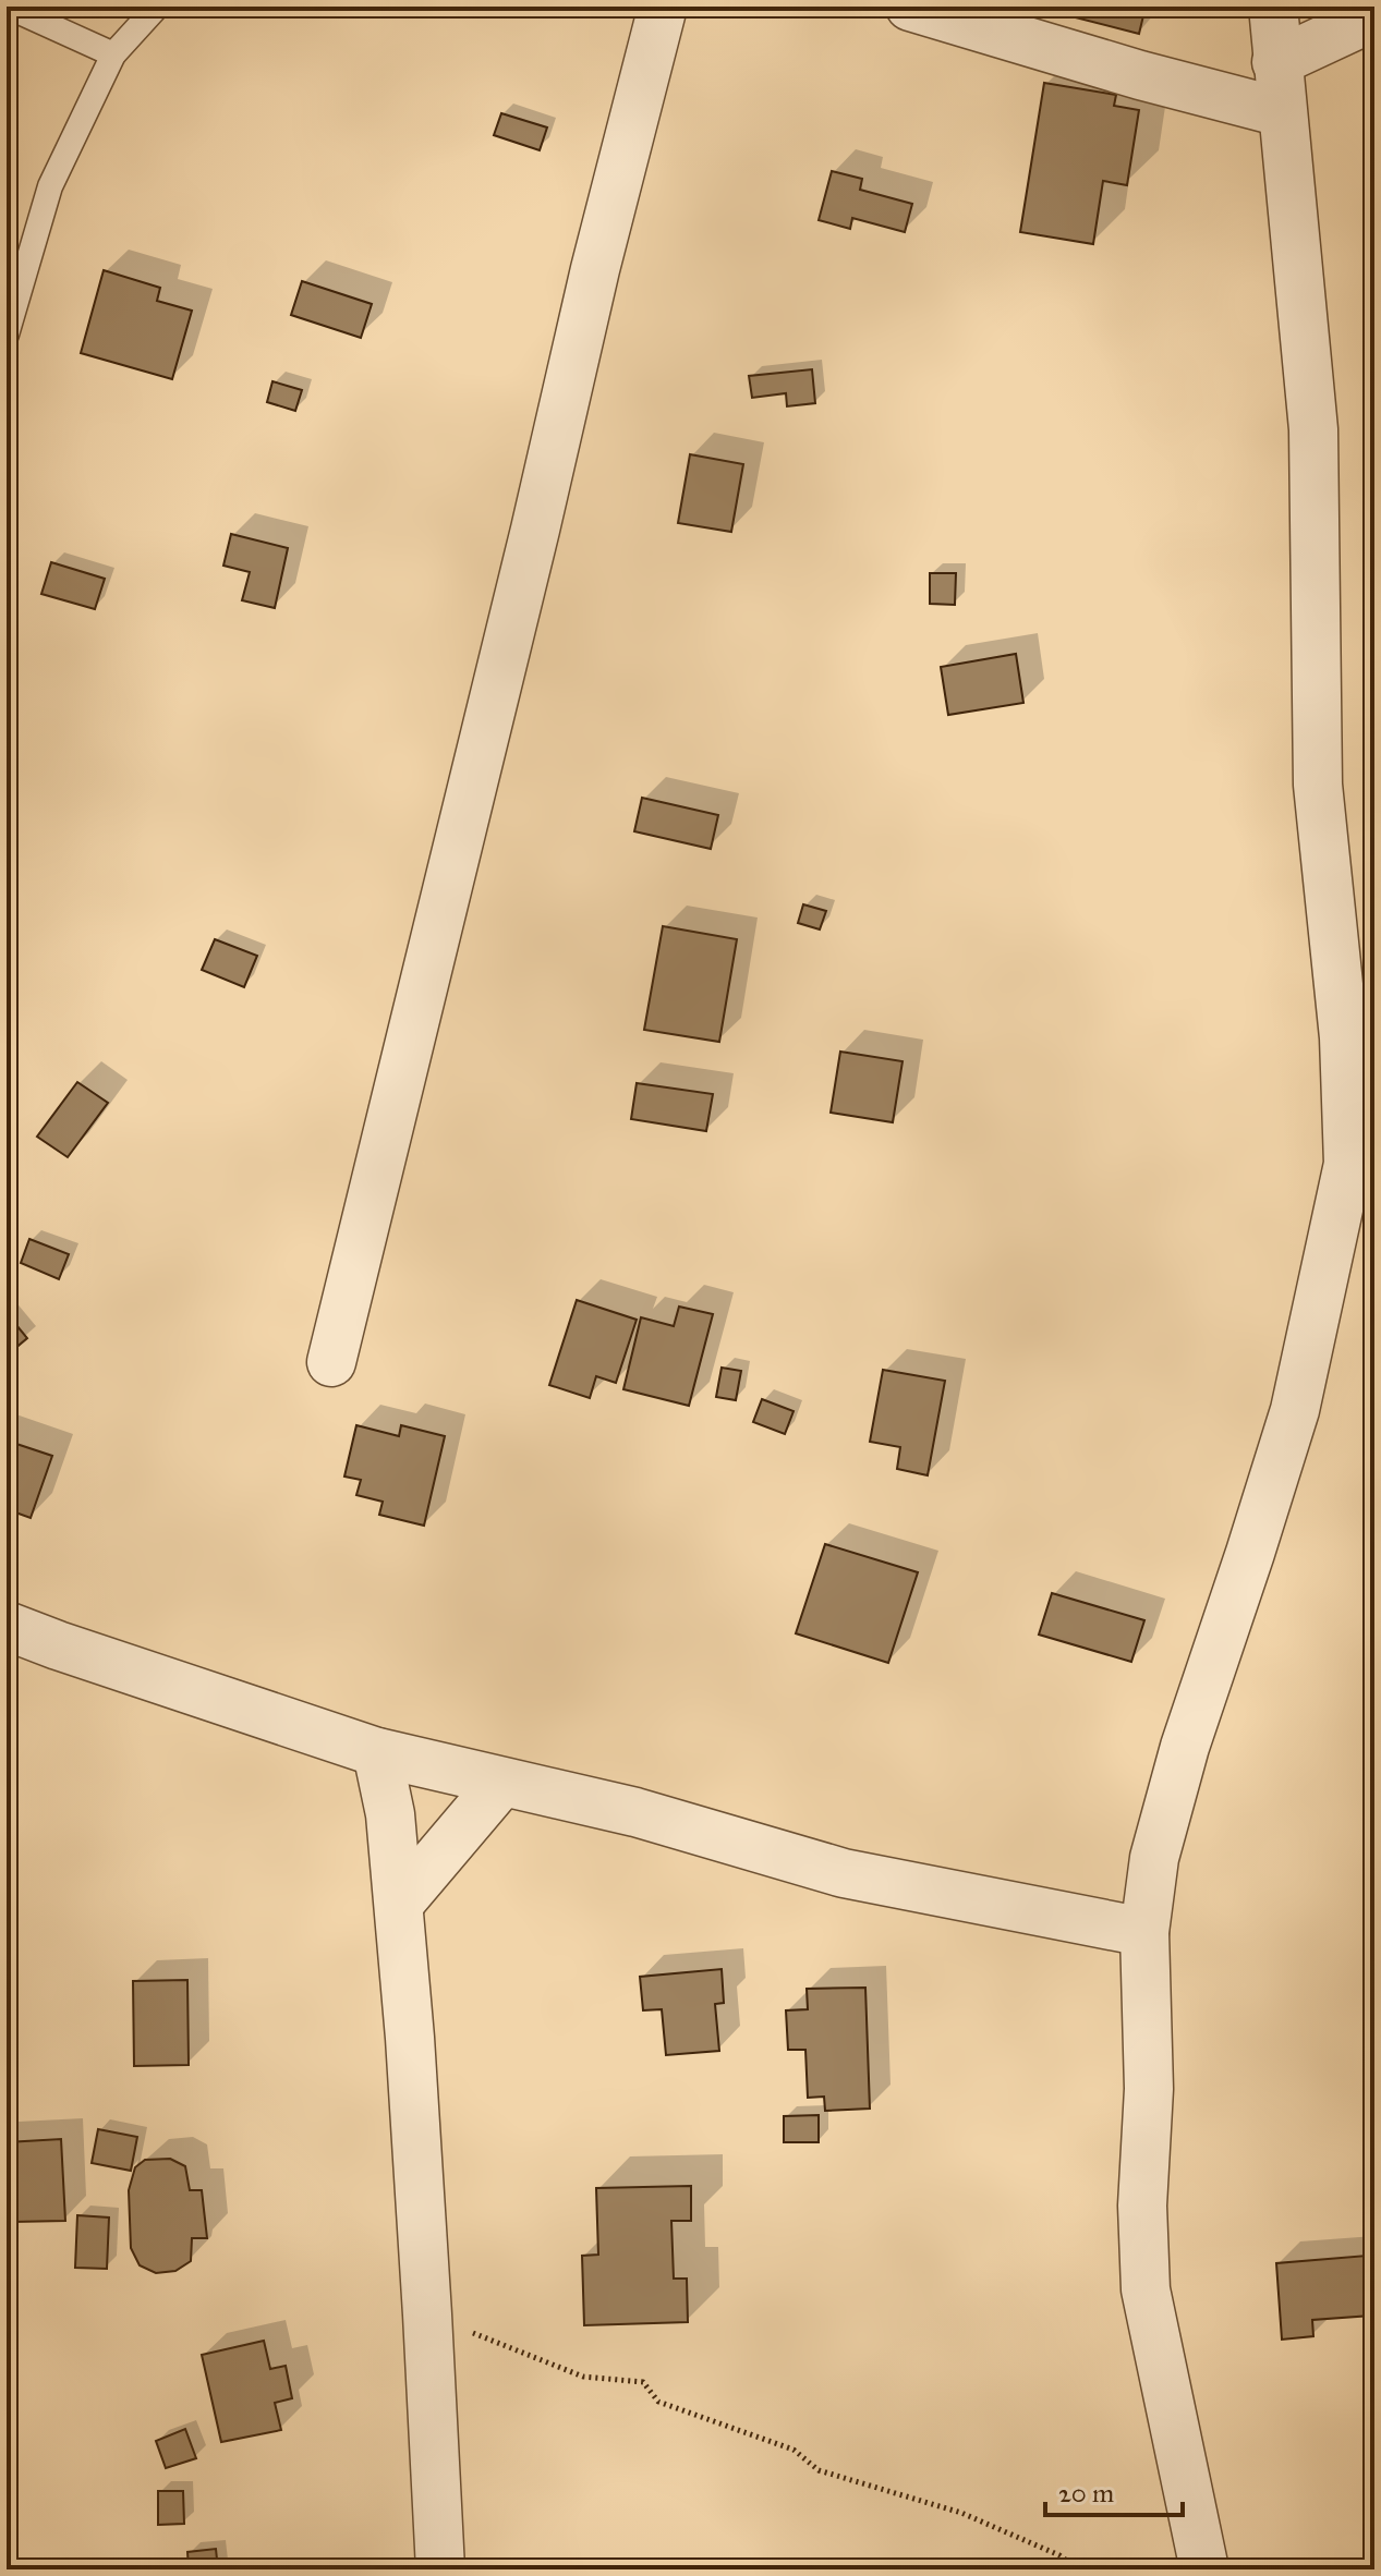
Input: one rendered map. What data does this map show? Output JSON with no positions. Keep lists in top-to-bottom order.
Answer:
{
  "scale_bar": "20 m"
}
